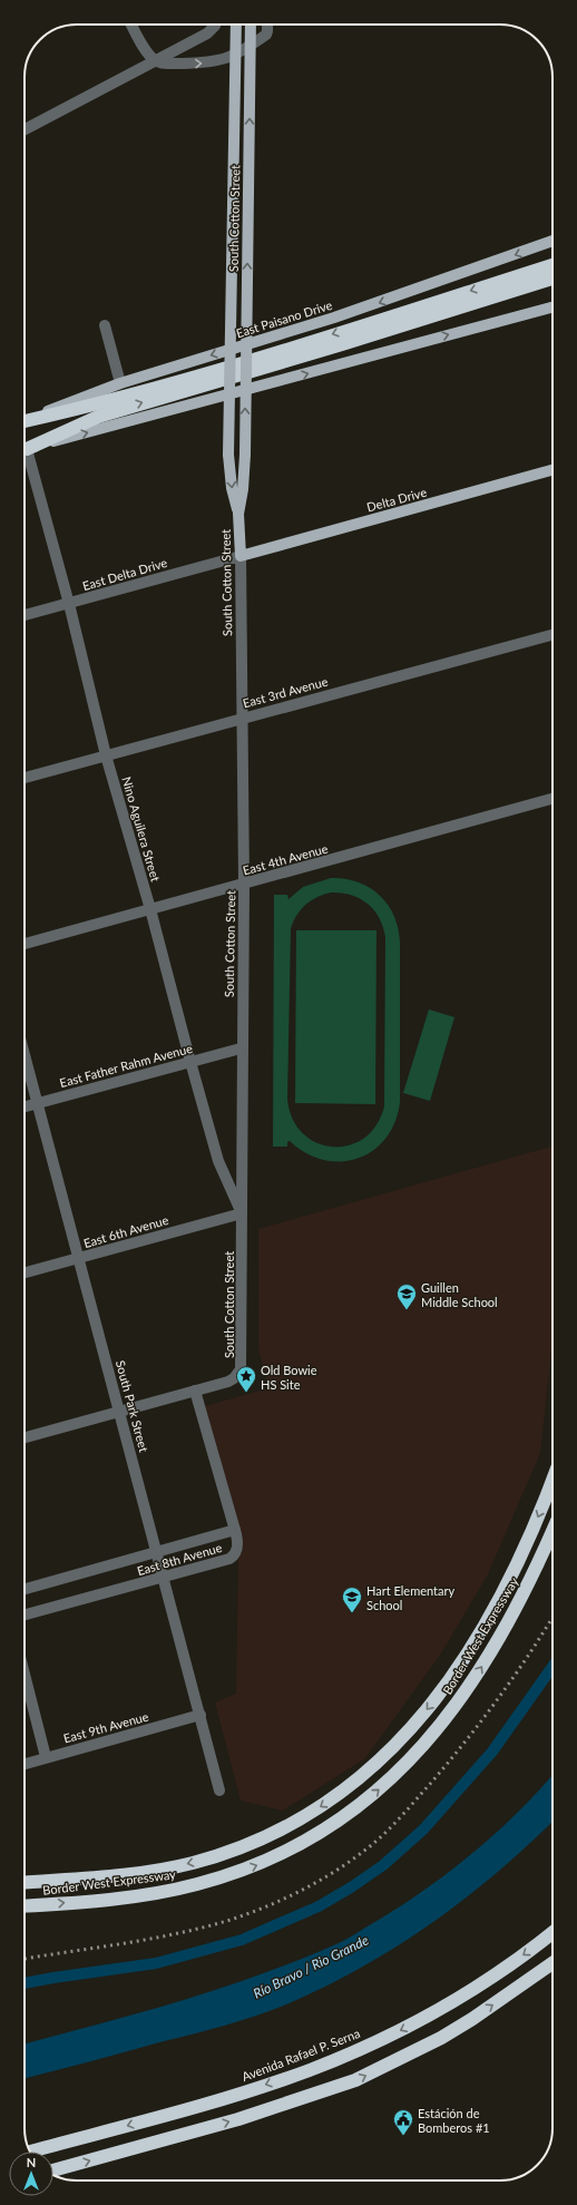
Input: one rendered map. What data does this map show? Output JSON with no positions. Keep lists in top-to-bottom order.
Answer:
{
  "streets": {
    "highway": ["Border West Expressway", "Avenida Rafael P. Serna"],
    "main road": ["South Cotton Street", "East Paisano Drive", "Delta Drive"],
    "street": [
      "East Delta Drive",
      "East 3rd Avenue",
      "Nino Aguilera Street",
      "East 4th Avenue",
      "East Father Rahm Avenue",
      "East 6th Avenue",
      "South Park Street",
      "East 8th Avenue",
      "East 9th Avenue"
    ]
  },
  "crossings": [
    ["South Cotton Street", "Delta Drive"],
    ["South Cotton Street", "East Delta Drive"],
    ["South Cotton Street", "East 3rd Avenue"],
    ["South Cotton Street", "Nino Aguilera Street"],
    ["South Cotton Street", "East 4th Avenue"],
    ["South Cotton Street", "East Father Rahm Avenue"],
    ["South Cotton Street", "East 6th Avenue"],
    ["Delta Drive", "East Delta Drive"],
    ["East Delta Drive", "Nino Aguilera Street"],
    ["East 3rd Avenue", "Nino Aguilera Street"],
    ["Nino Aguilera Street", "East 4th Avenue"],
    ["Nino Aguilera Street", "East Father Rahm Avenue"],
    ["Nino Aguilera Street", "East 6th Avenue"],
    ["East Father Rahm Avenue", "South Park Street"],
    ["East 6th Avenue", "South Park Street"],
    ["South Park Street", "East 8th Avenue"],
    ["South Park Street", "East 9th Avenue"]
  ],
  "water": ["Río Bravo / Rio Grande"],
  "places": {
    "school or university": ["Guillen Middle School", "Hart Elementary School"],
    "place": ["Old Bowie HS Site"],
    "public building": ["Estáción de Bomberos #1"]
  },
  "north": "top"
}
